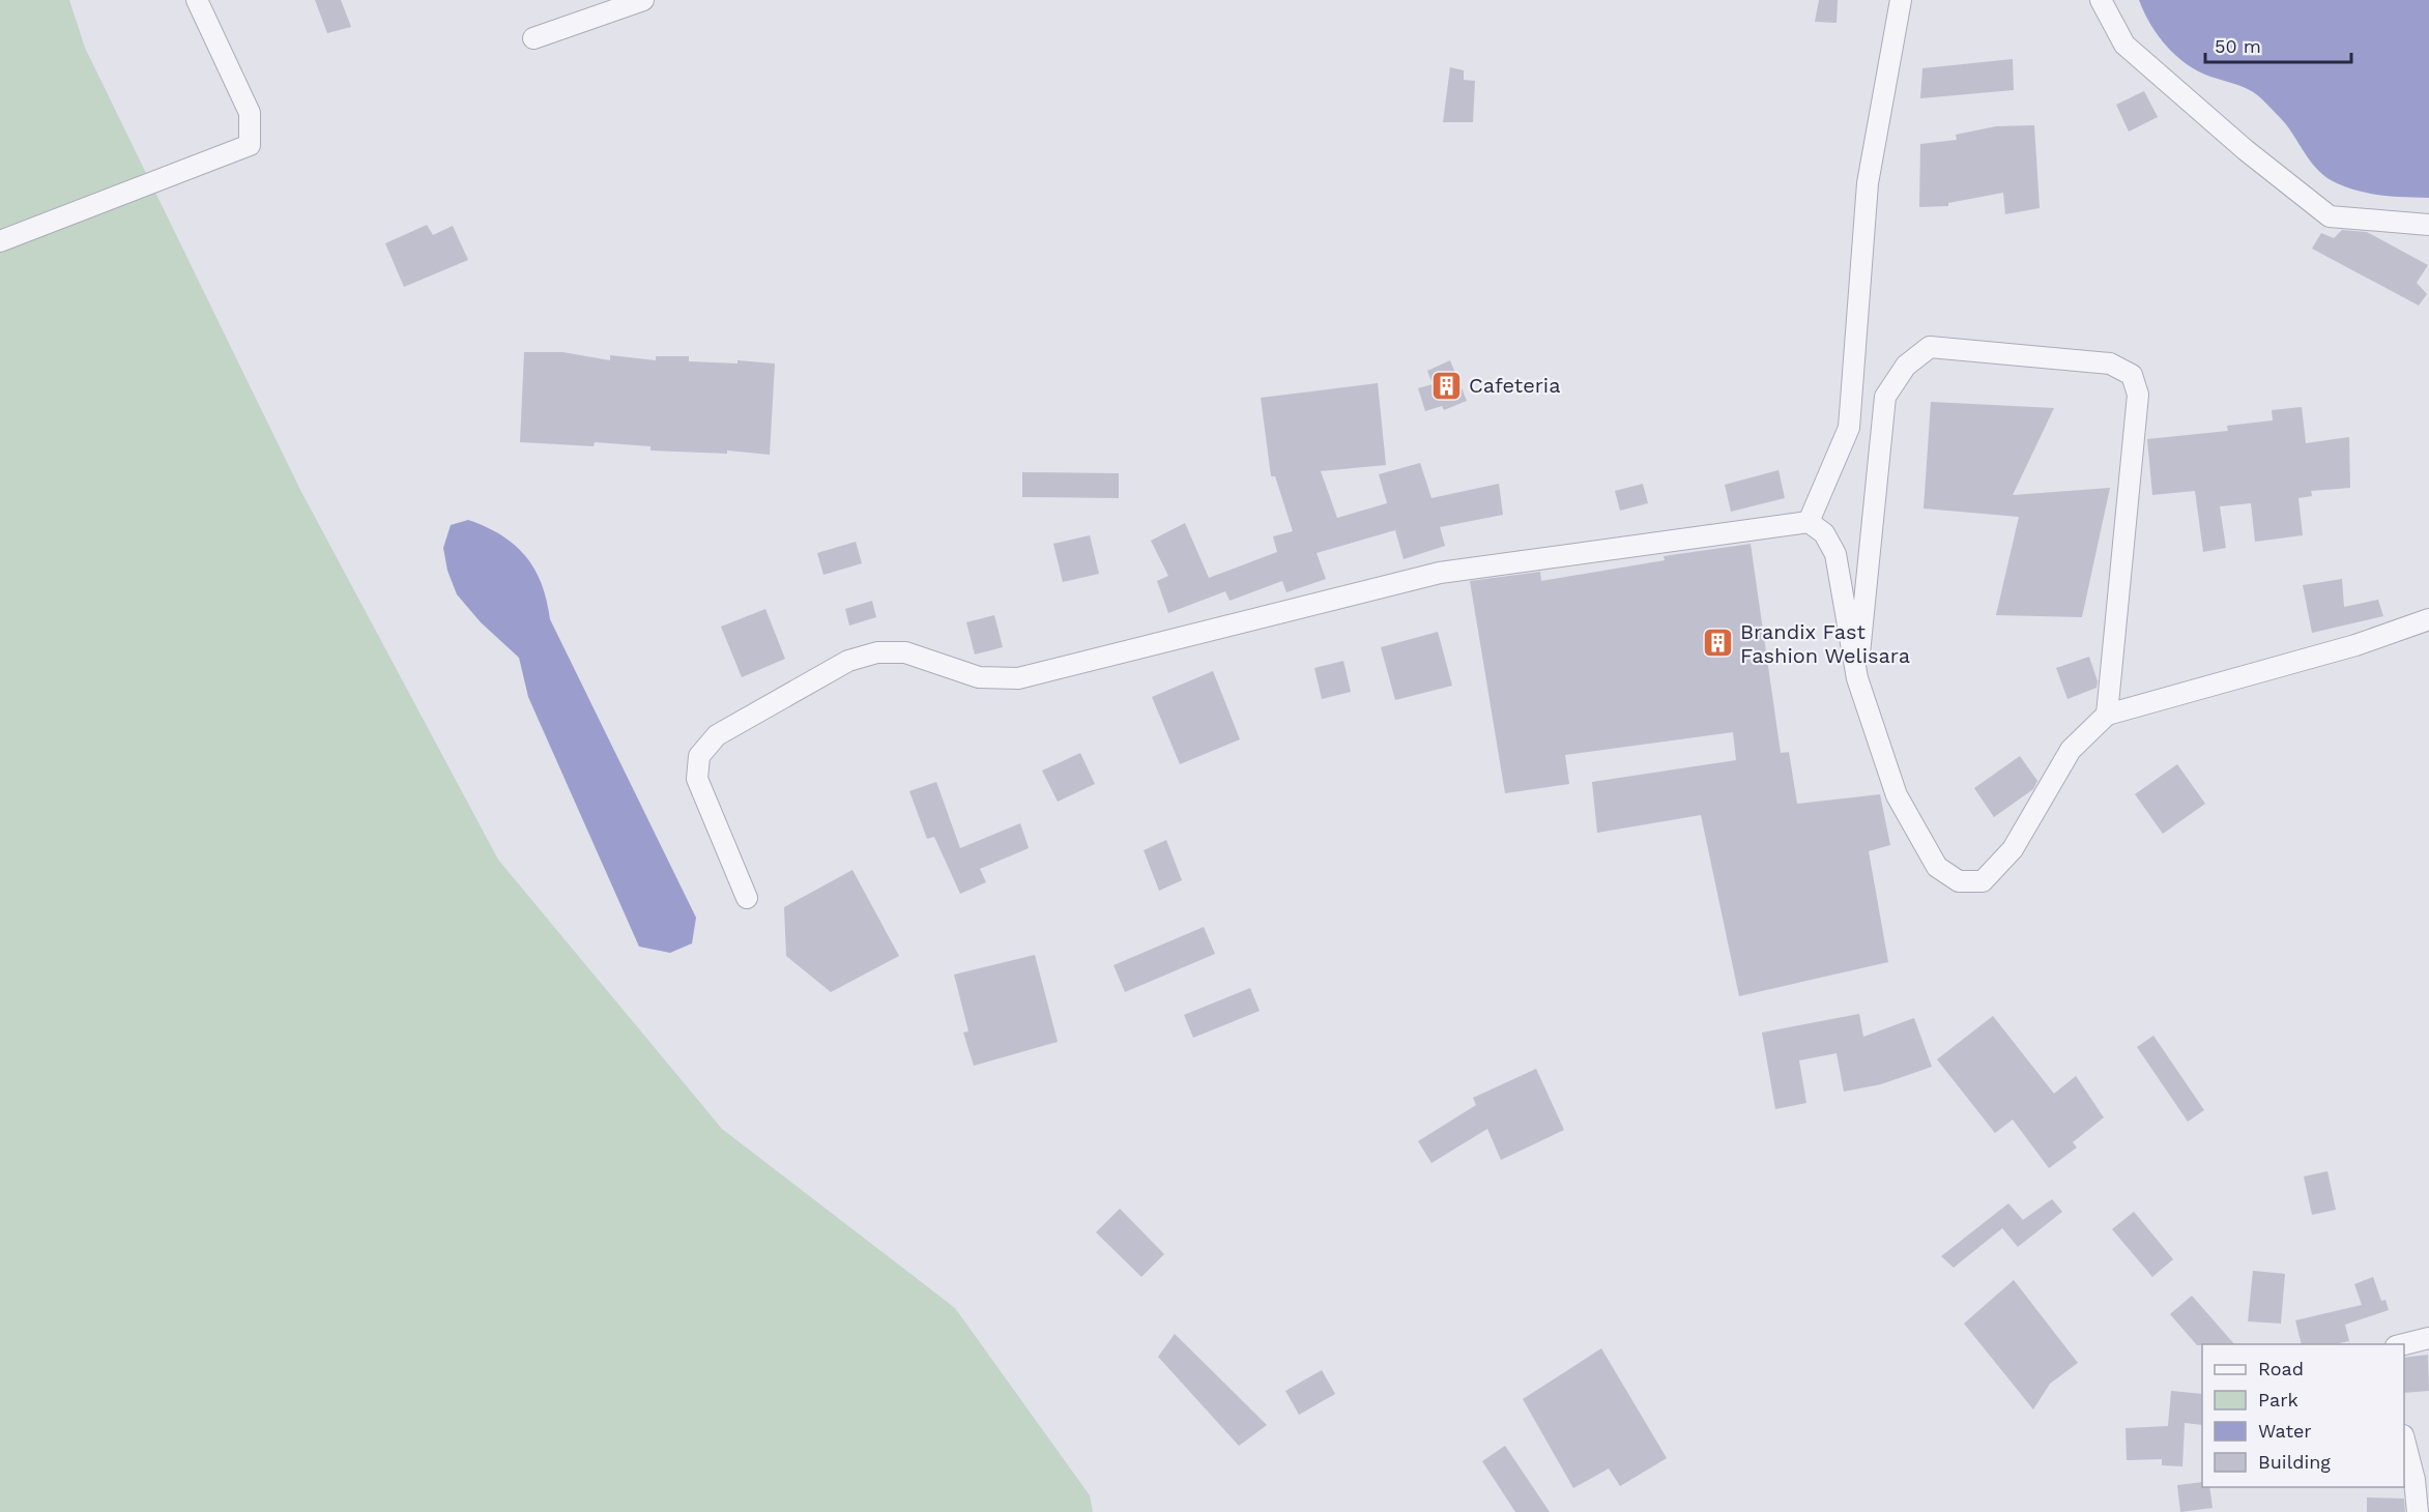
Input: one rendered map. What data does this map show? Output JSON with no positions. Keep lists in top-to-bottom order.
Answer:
{
  "places": {
    "building": ["Cafeteria", "Brandix Fast Fashion Welisara"]
  },
  "legend": [
    "Road",
    "Park",
    "Water",
    "Building"
  ],
  "scale_bar": "50 m"
}
